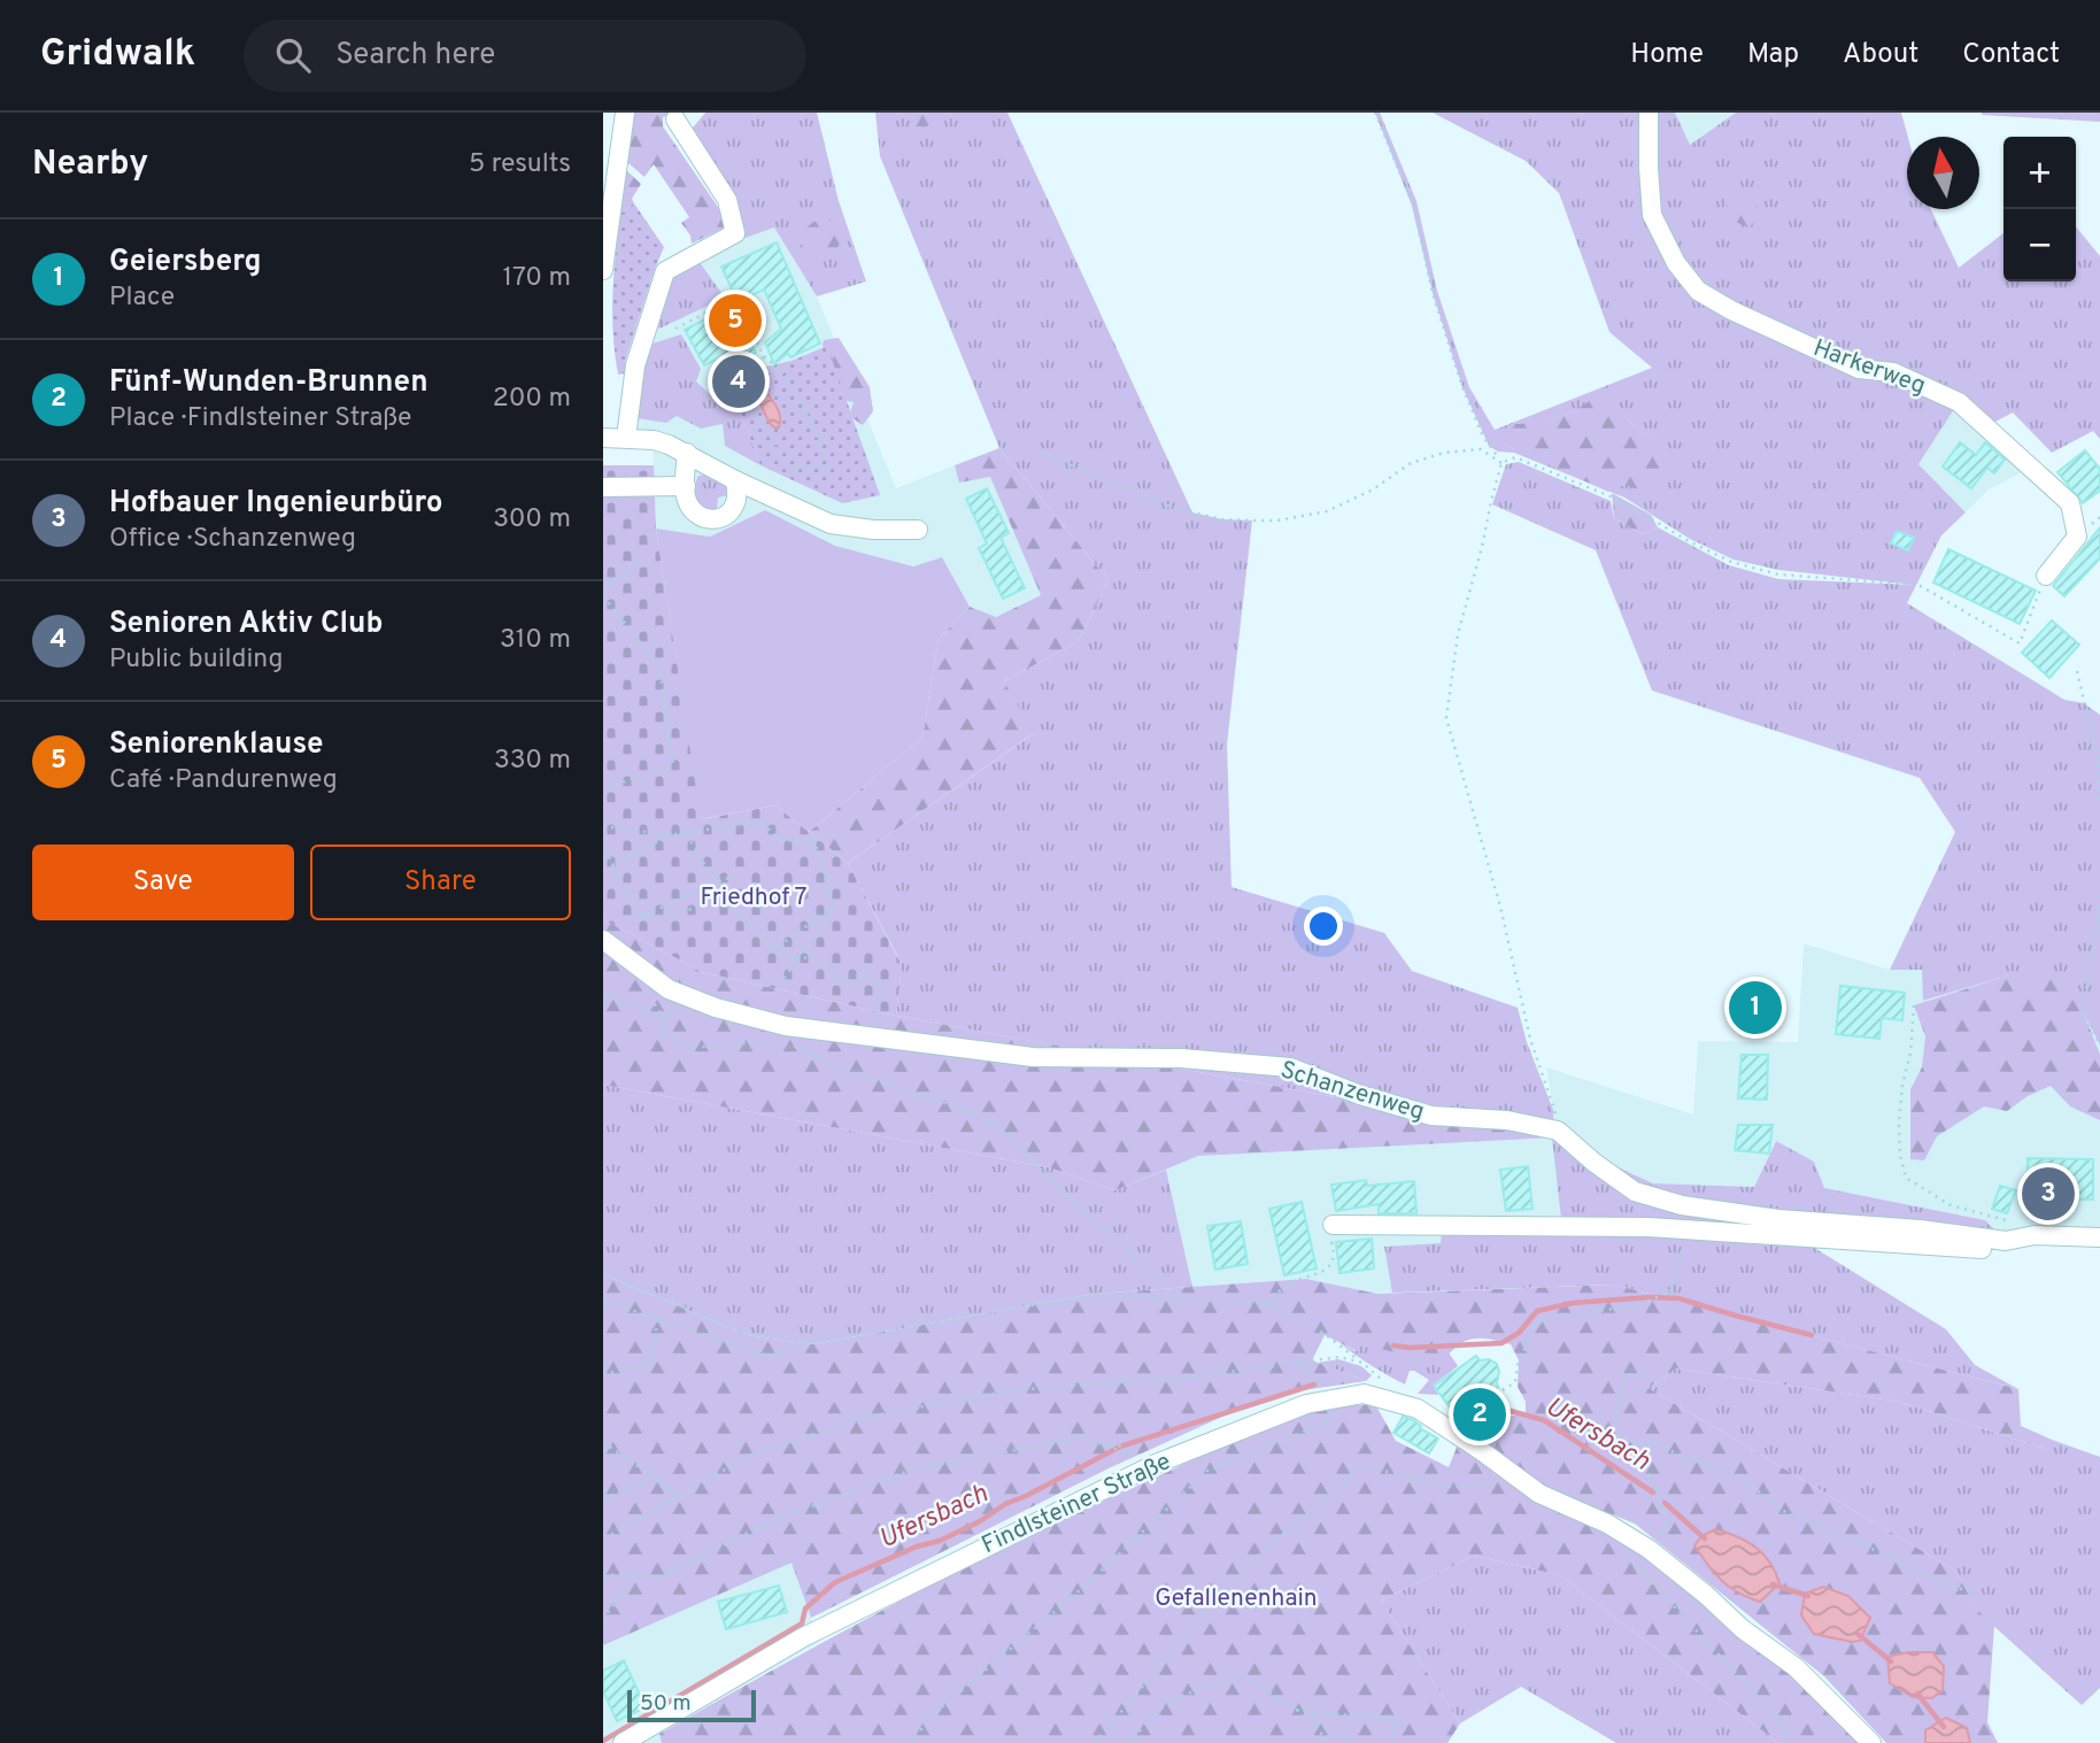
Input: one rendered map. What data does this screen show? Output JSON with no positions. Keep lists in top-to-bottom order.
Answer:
{
  "streets": {
    "street": ["Harkerweg", "Schanzenweg", "Findlsteiner Straße"]
  },
  "water": ["Ufersbach"],
  "parks": ["Friedhof 7", "Gefallenenhain"],
  "scale_bar": "50 m",
  "north": "top",
  "page": {
    "header": "Gridwalk",
    "search": "Search here",
    "nav": [
      "Home",
      "Map",
      "About",
      "Contact"
    ],
    "heading": ["Nearby", "5 results"],
    "map_buttons": ["+", "−"],
    "list": [
      {
        "mark": "1",
        "name": "Geiersberg",
        "note": "Place",
        "value": "170 m"
      },
      {
        "mark": "2",
        "name": "Fünf-Wunden-Brunnen",
        "note": "Place · Findlsteiner Straße",
        "value": "200 m"
      },
      {
        "mark": "3",
        "name": "Hofbauer Ingenieurbüro",
        "note": "Office · Schanzenweg",
        "value": "300 m"
      },
      {
        "mark": "4",
        "name": "Senioren Aktiv Club",
        "note": "Public building",
        "value": "310 m"
      },
      {
        "mark": "5",
        "name": "Seniorenklause",
        "note": "Café · Pandurenweg",
        "value": "330 m"
      }
    ],
    "pins": [
      "5",
      "4",
      "1",
      "3",
      "2"
    ],
    "buttons": ["Save", "Share"],
    "scale": "50 m"
  }
}
